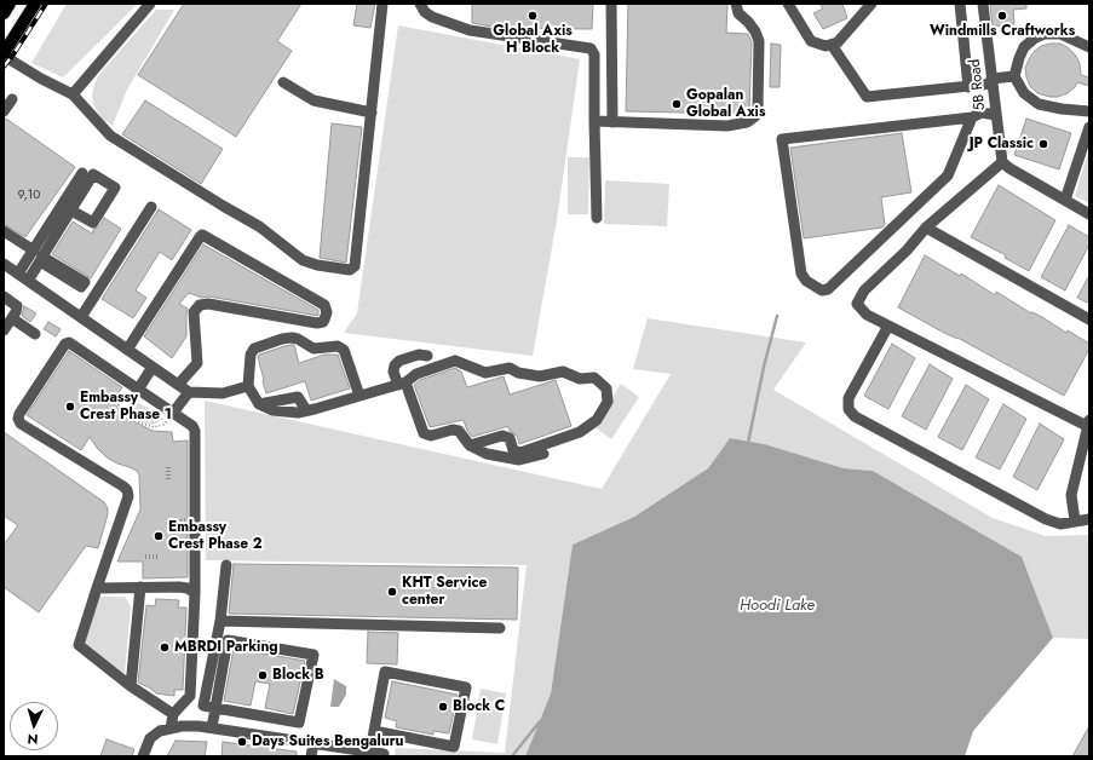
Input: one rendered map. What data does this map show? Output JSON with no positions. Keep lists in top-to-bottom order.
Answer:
{
  "streets": {
    "street": ["5B Road"]
  },
  "water": ["Hoodi Lake"],
  "places": [
    "Global Axis H Block",
    "Windmills Craftworks",
    "Gopalan Global Axis",
    "JP Classic",
    "Embassy Crest Phase 1",
    "Embassy Crest Phase 2",
    "KHT Service center",
    "MBRDI Parking",
    "Block B",
    "Block C",
    "Days Suites Bengaluru"
  ],
  "house_numbers": ["9,10"],
  "north": "bottom"
}
